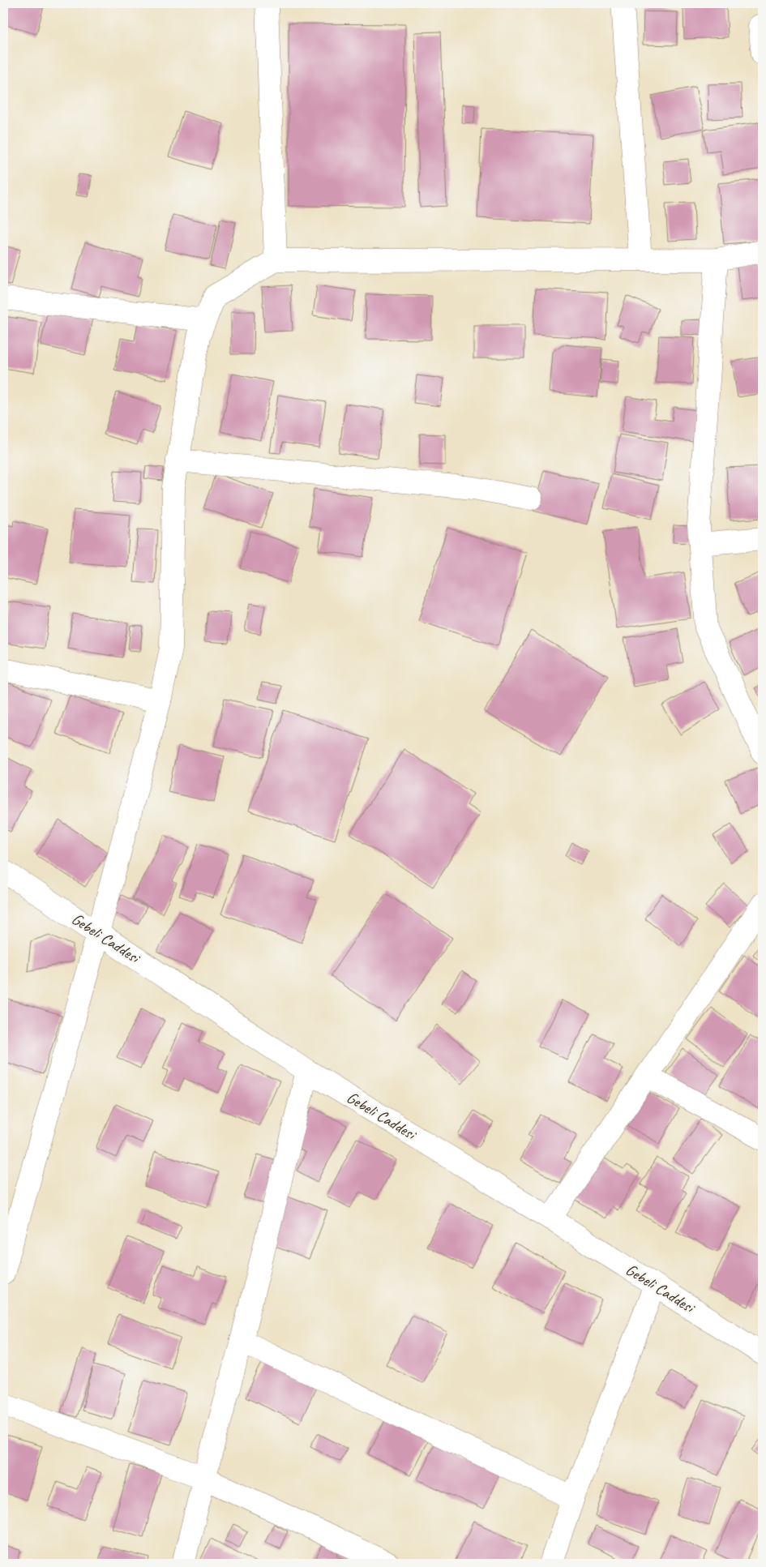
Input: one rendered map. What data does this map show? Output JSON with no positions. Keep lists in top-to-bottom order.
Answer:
{
  "streets": {
    "street": ["Gebeli Caddesi"]
  }
}
